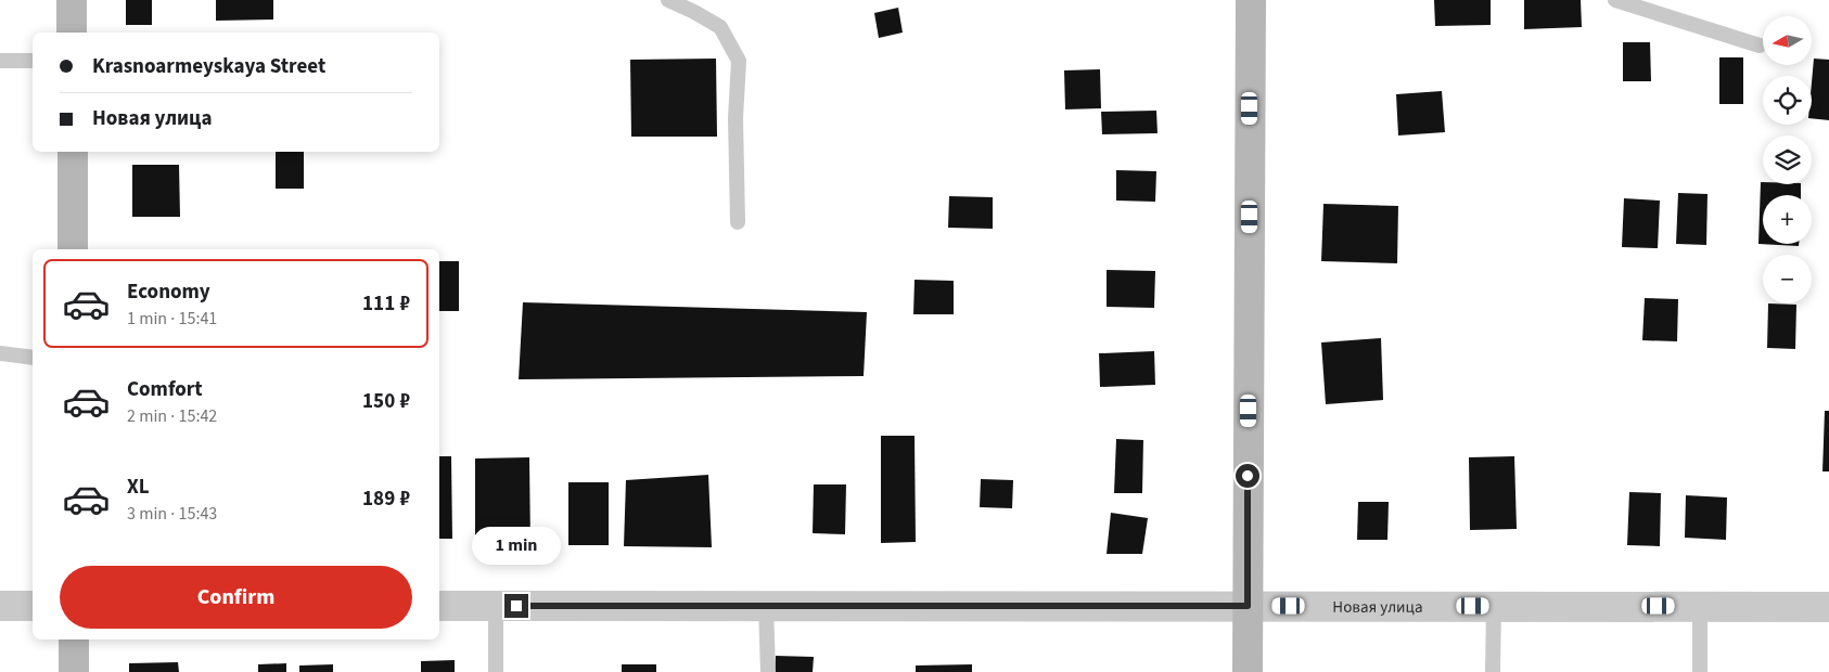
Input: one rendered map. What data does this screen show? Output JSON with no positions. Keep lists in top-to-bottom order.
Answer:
{
  "streets": {
    "street": ["Новая улица"]
  },
  "north": "left",
  "page": {
    "map_buttons": ["+", "−"],
    "banner": ["Krasnoarmeyskaya Street", "Новая улица"],
    "list": [
      {
        "name": "Economy",
        "note": "1 min · 15:41",
        "value": "111 ₽"
      },
      {
        "name": "Comfort",
        "note": "2 min · 15:42",
        "value": "150 ₽"
      },
      {
        "name": "XL",
        "note": "3 min · 15:43",
        "value": "189 ₽"
      }
    ],
    "bubble": "1 min",
    "buttons": "Confirm"
  }
}
